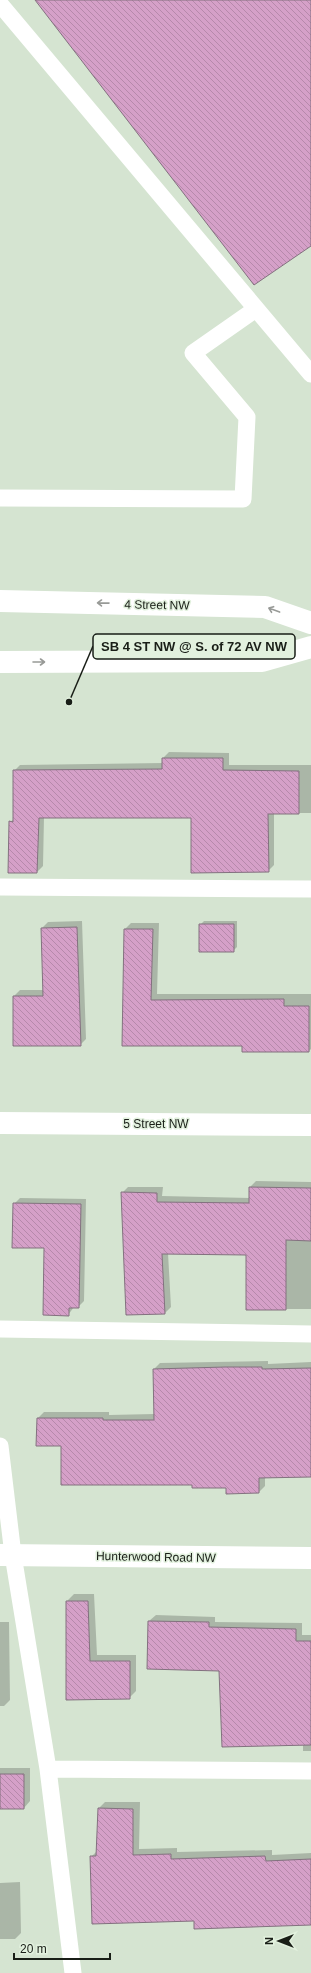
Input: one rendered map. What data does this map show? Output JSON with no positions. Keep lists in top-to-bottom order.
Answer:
{
  "streets": {
    "main road": ["4 Street NW", "5 Street NW", "Hunterwood Road NW"]
  },
  "places": ["SB 4 ST NW @ S. of 72 AV NW"],
  "scale_bar": "20 m",
  "north": "left"
}
